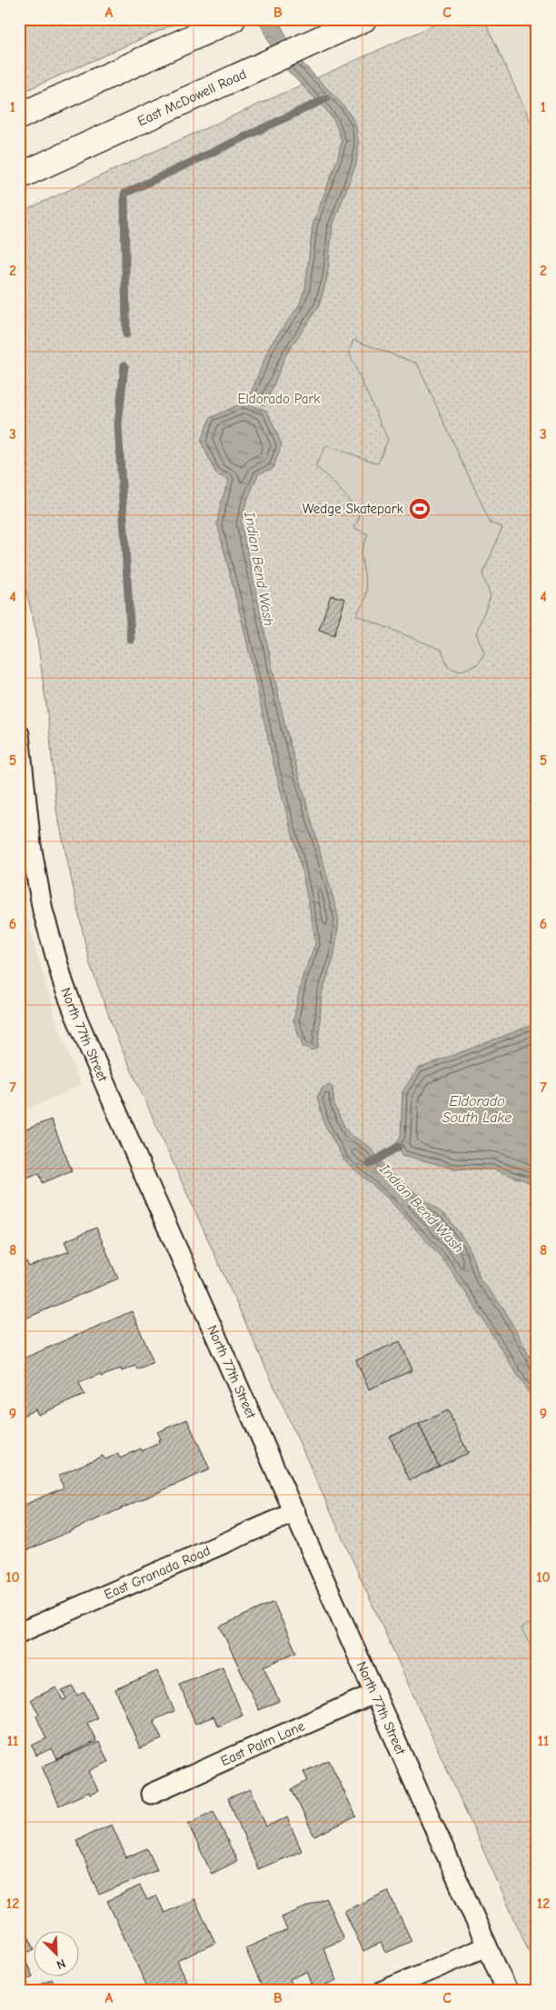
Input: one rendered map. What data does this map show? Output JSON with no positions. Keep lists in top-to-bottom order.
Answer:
{
  "streets": {
    "main road": ["East McDowell Road"],
    "street": ["North 77th Street", "East Granada Road", "East Palm Lane"]
  },
  "crossings": [
    ["North 77th Street", "East Granada Road"],
    ["North 77th Street", "East Palm Lane"]
  ],
  "water": ["Indian Bend Wash", "Eldorado South Lake"],
  "parks": ["Eldorado Park"],
  "places": {
    "sports": ["Wedge Skatepark"]
  },
  "north": "bottom right",
  "grid": {
    "columns": ["A", "B", "C"],
    "rows": [
      "1",
      "2",
      "3",
      "4",
      "5",
      "6",
      "7",
      "8",
      "9",
      "10",
      "11",
      "12"
    ]
  }
}
